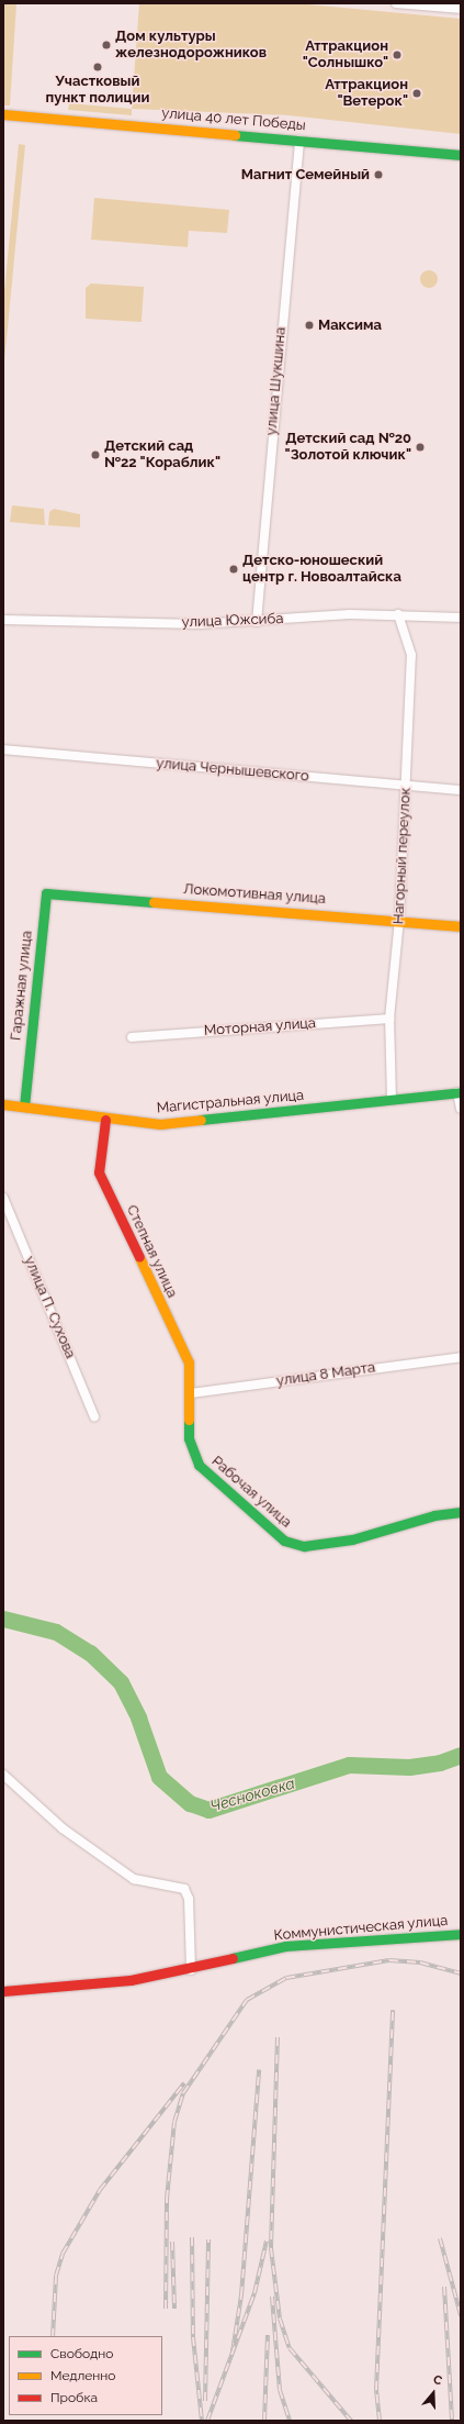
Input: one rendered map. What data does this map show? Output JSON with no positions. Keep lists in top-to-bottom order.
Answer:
{
  "streets": {
    "street": [
      "улица 40 лет Победы",
      "улица Шукшина",
      "улица Южсиба",
      "улица Чернышевского",
      "Нагорный переулок",
      "Локомотивная улица",
      "Гаражная улица",
      "Моторная улица",
      "Магистральная улица",
      "Степная улица",
      "улица П. Сухова",
      "улица 8 Марта",
      "Рабочая улица",
      "Коммунистическая улица"
    ]
  },
  "crossings": [
    ["улица 40 лет Победы", "улица Шукшина"],
    ["улица Шукшина", "улица Южсиба"],
    ["улица Южсиба", "Нагорный переулок"],
    ["улица Чернышевского", "Нагорный переулок"],
    ["Нагорный переулок", "Локомотивная улица"],
    ["Нагорный переулок", "Моторная улица"],
    ["Нагорный переулок", "Магистральная улица"],
    ["Локомотивная улица", "Гаражная улица"],
    ["Гаражная улица", "Магистральная улица"],
    ["Магистральная улица", "Степная улица"],
    ["Степная улица", "улица 8 Марта"],
    ["Степная улица", "Рабочая улица"],
    ["улица 8 Марта", "Рабочая улица"]
  ],
  "water": ["Чесноковка"],
  "places": [
    "Дом культуры железнодорожников",
    "Аттракцион \"Солнышко\"",
    "Участковый пункт полиции",
    "Аттракцион \"Ветерок\"",
    "Магнит Семейный",
    "Максима",
    "Детский сад №20 \"Золотой ключик\"",
    "Детский сад №22 \"Кораблик\"",
    "Детско-юношеский центр г. Новоалтайска"
  ],
  "legend": ["Свободно", "Медленно", "Пробка"],
  "north": "top"
}
